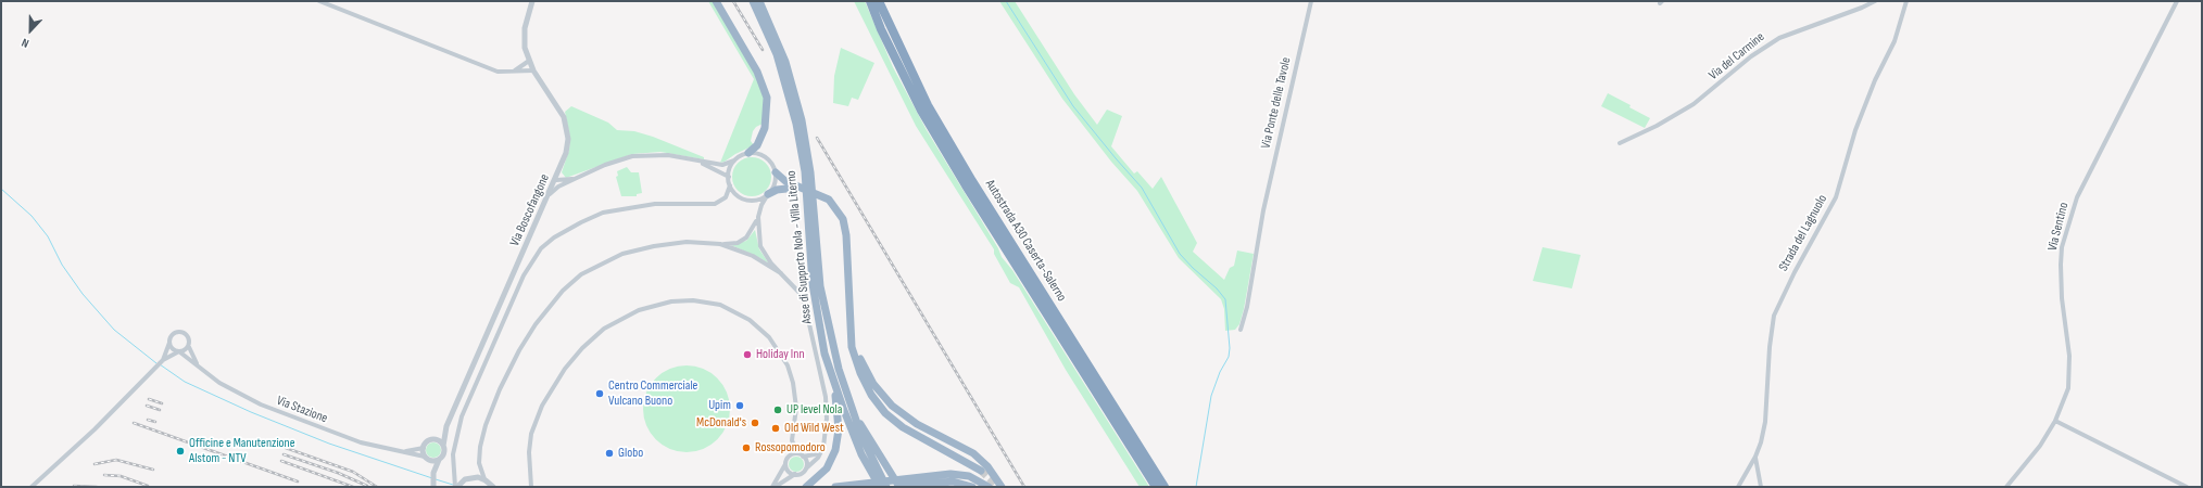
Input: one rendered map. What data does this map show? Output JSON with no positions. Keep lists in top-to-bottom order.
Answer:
{
  "streets": {
    "highway": ["Autostrada A30 Caserta-Salerno", "Asse di Supporto Nola - Villa Literno"],
    "street": [
      "Via del Carmine",
      "Via Ponte delle Tavole",
      "Via Boscofangone",
      "Via Sentino",
      "Strada del Lagnuolo",
      "Via Stazione"
    ]
  },
  "crossings": [
    ["Via Boscofangone", "Via Stazione"]
  ],
  "places": [
    "Holiday Inn",
    "Centro Commerciale Vulcano Buono",
    "Upim",
    "UP level Nola",
    "McDonald's",
    "Old Wild West",
    "Rossopomodoro",
    "Officine e Manutenzione Alstom - NTV",
    "Globo"
  ],
  "north": "bottom"
}
